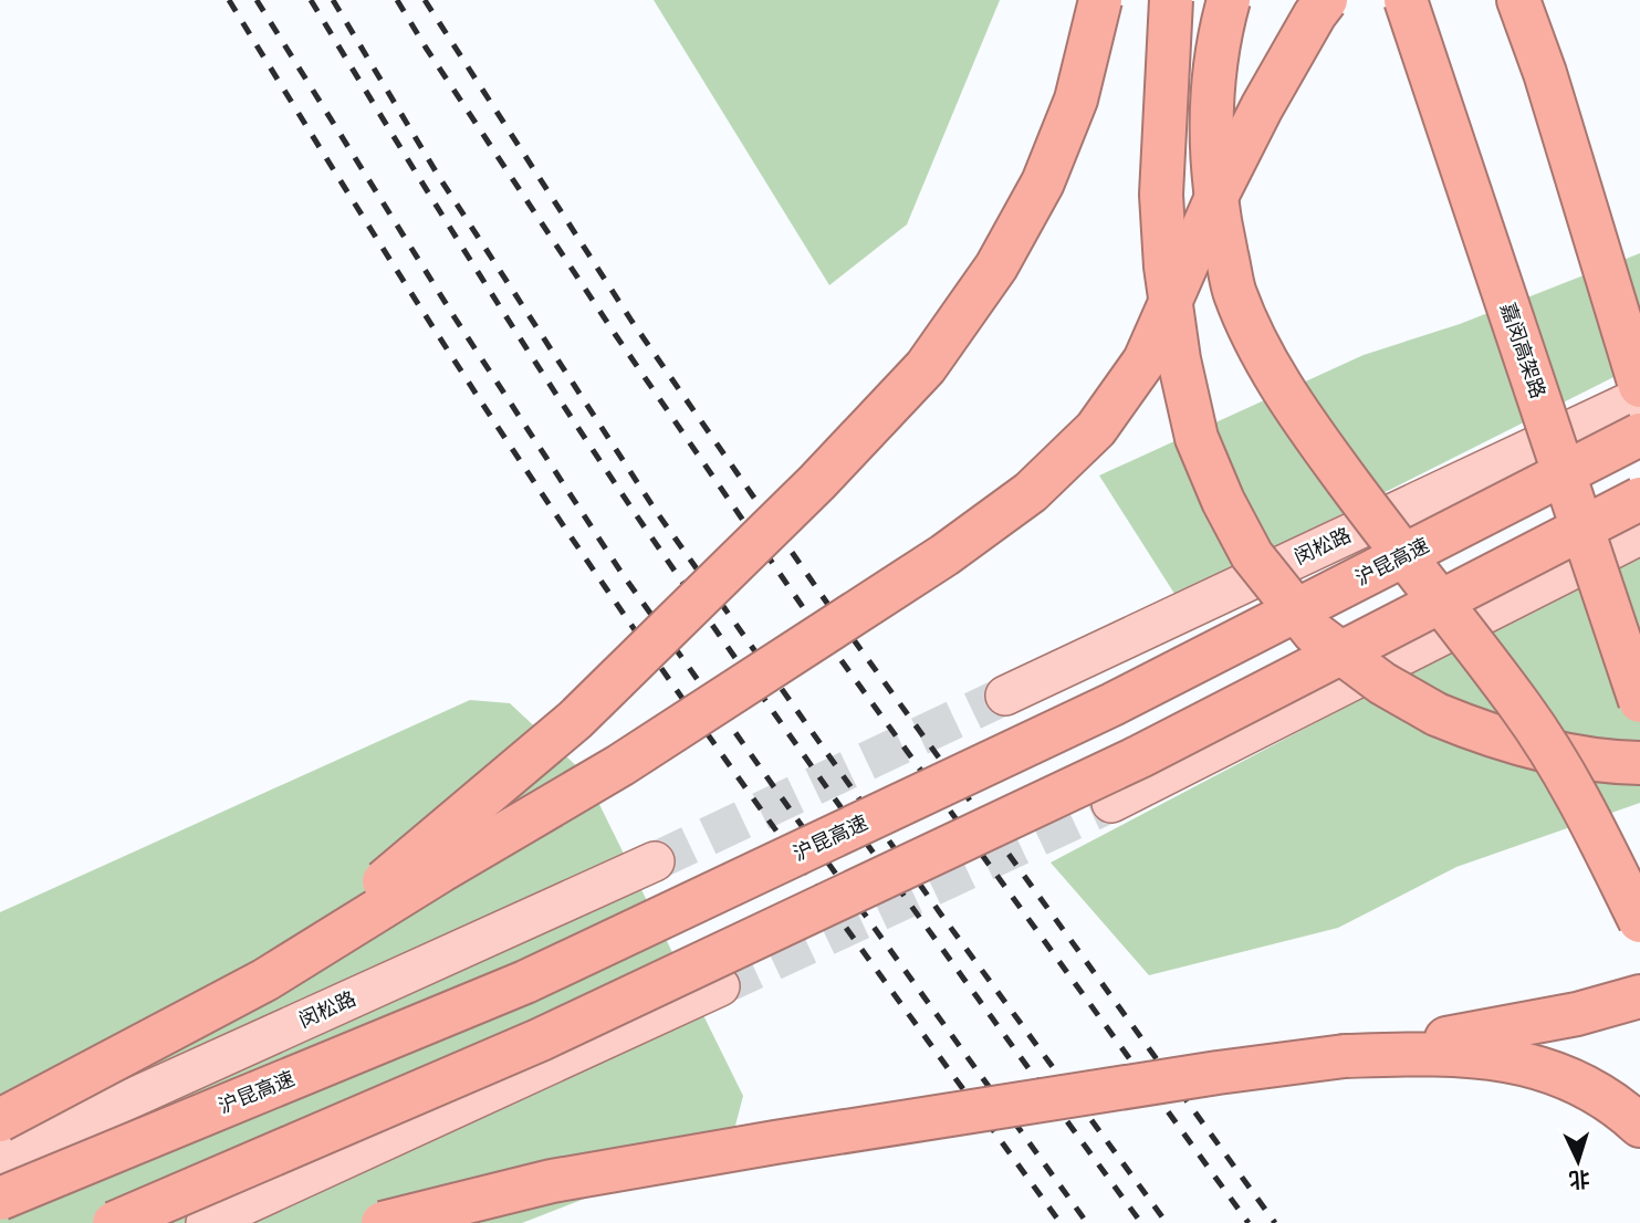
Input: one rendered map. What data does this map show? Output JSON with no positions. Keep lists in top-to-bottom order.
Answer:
{
  "streets": {
    "highway": ["嘉闵高架路", "沪昆高速"],
    "main road": ["闵松路"]
  },
  "north": "bottom"
}
